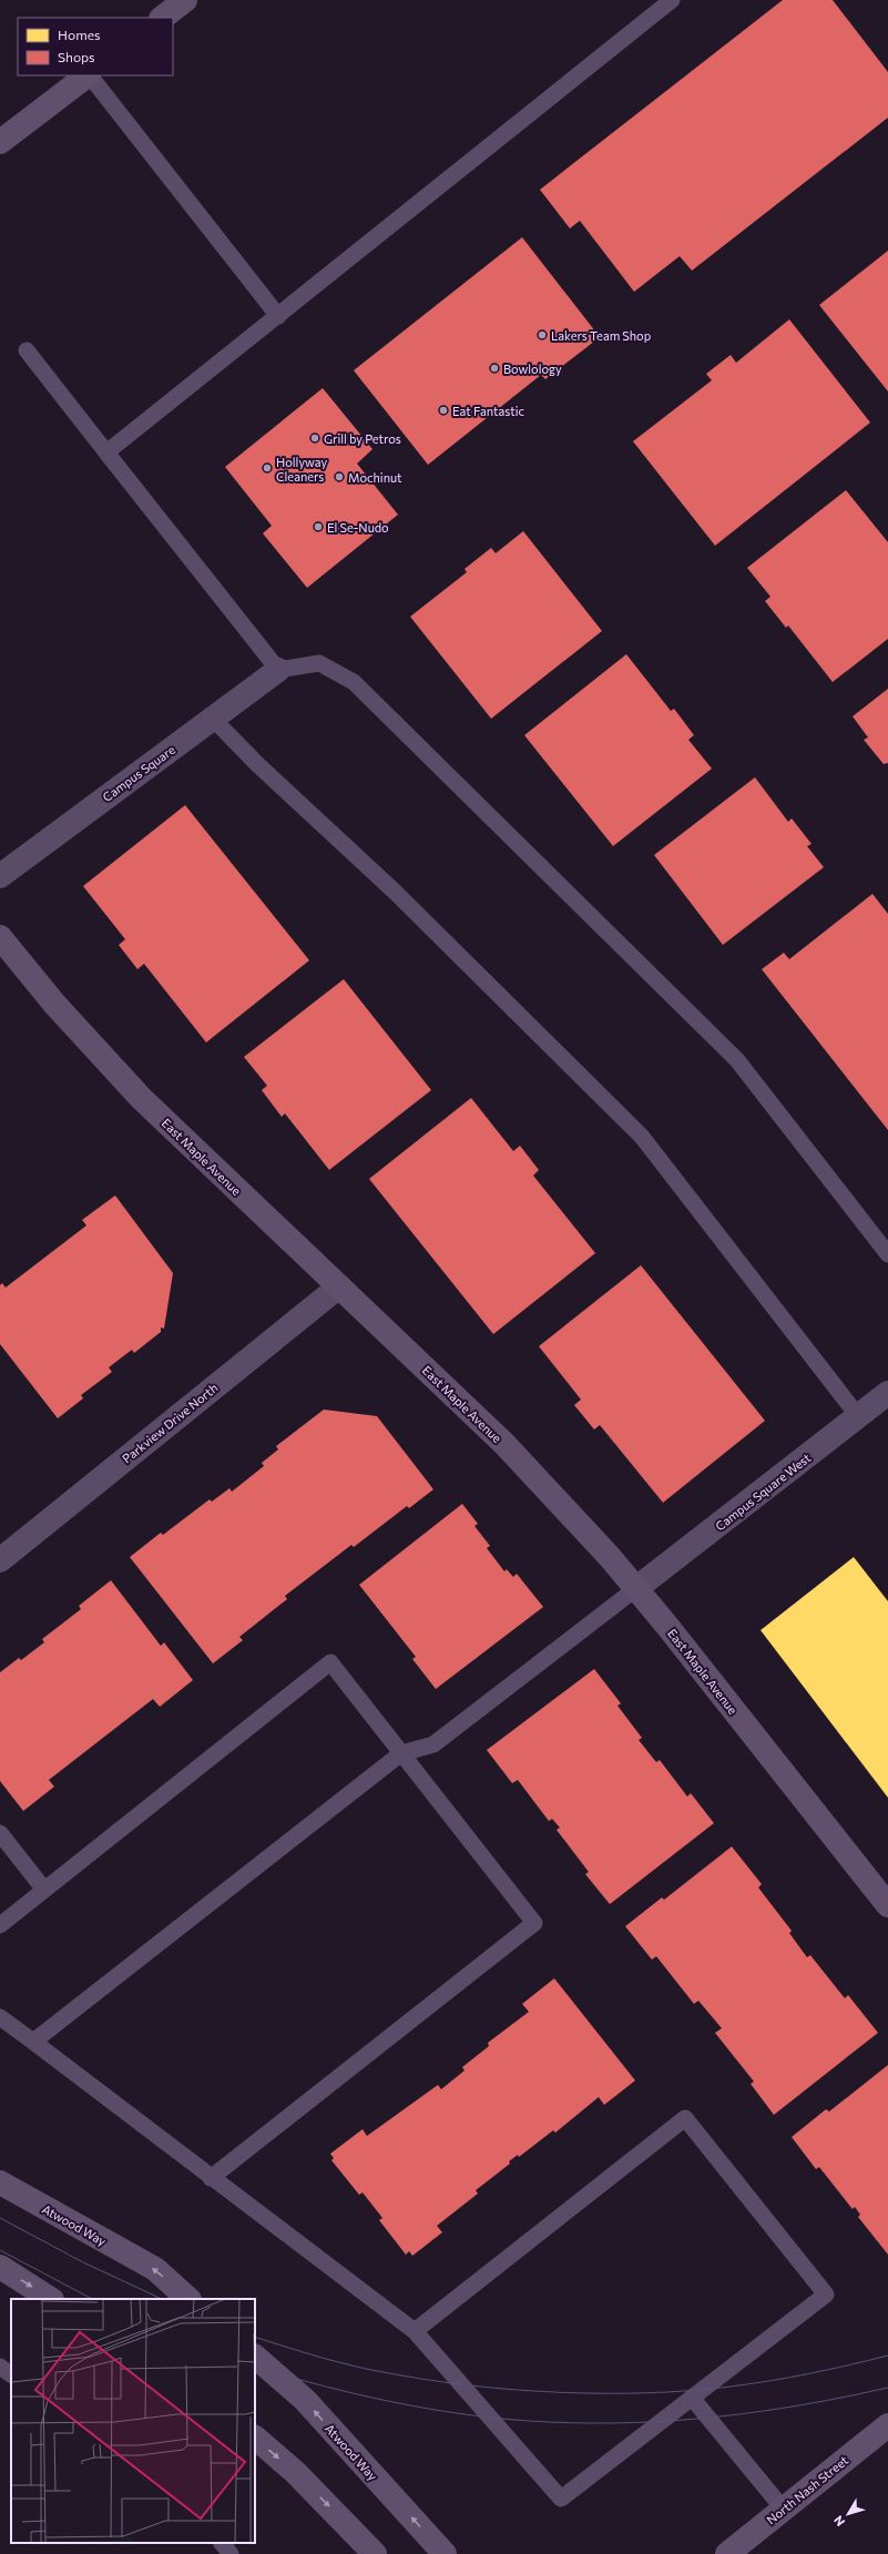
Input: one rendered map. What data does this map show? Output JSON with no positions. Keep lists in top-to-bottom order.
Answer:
{
  "streets": {
    "street": [
      "Campus Square",
      "East Maple Avenue",
      "Parkview Drive North",
      "Campus Square West",
      "Atwood Way",
      "North Nash Street"
    ]
  },
  "crossings": [
    ["East Maple Avenue", "Parkview Drive North"],
    ["East Maple Avenue", "Campus Square West"]
  ],
  "places": [
    "Lakers Team Shop",
    "Bowlology",
    "Eat Fantastic",
    "Grill by Petros",
    "Hollyway Cleaners",
    "Mochinut",
    "El Se-Nudo"
  ],
  "legend": ["Homes", "Shops"],
  "north": "bottom left"
}
